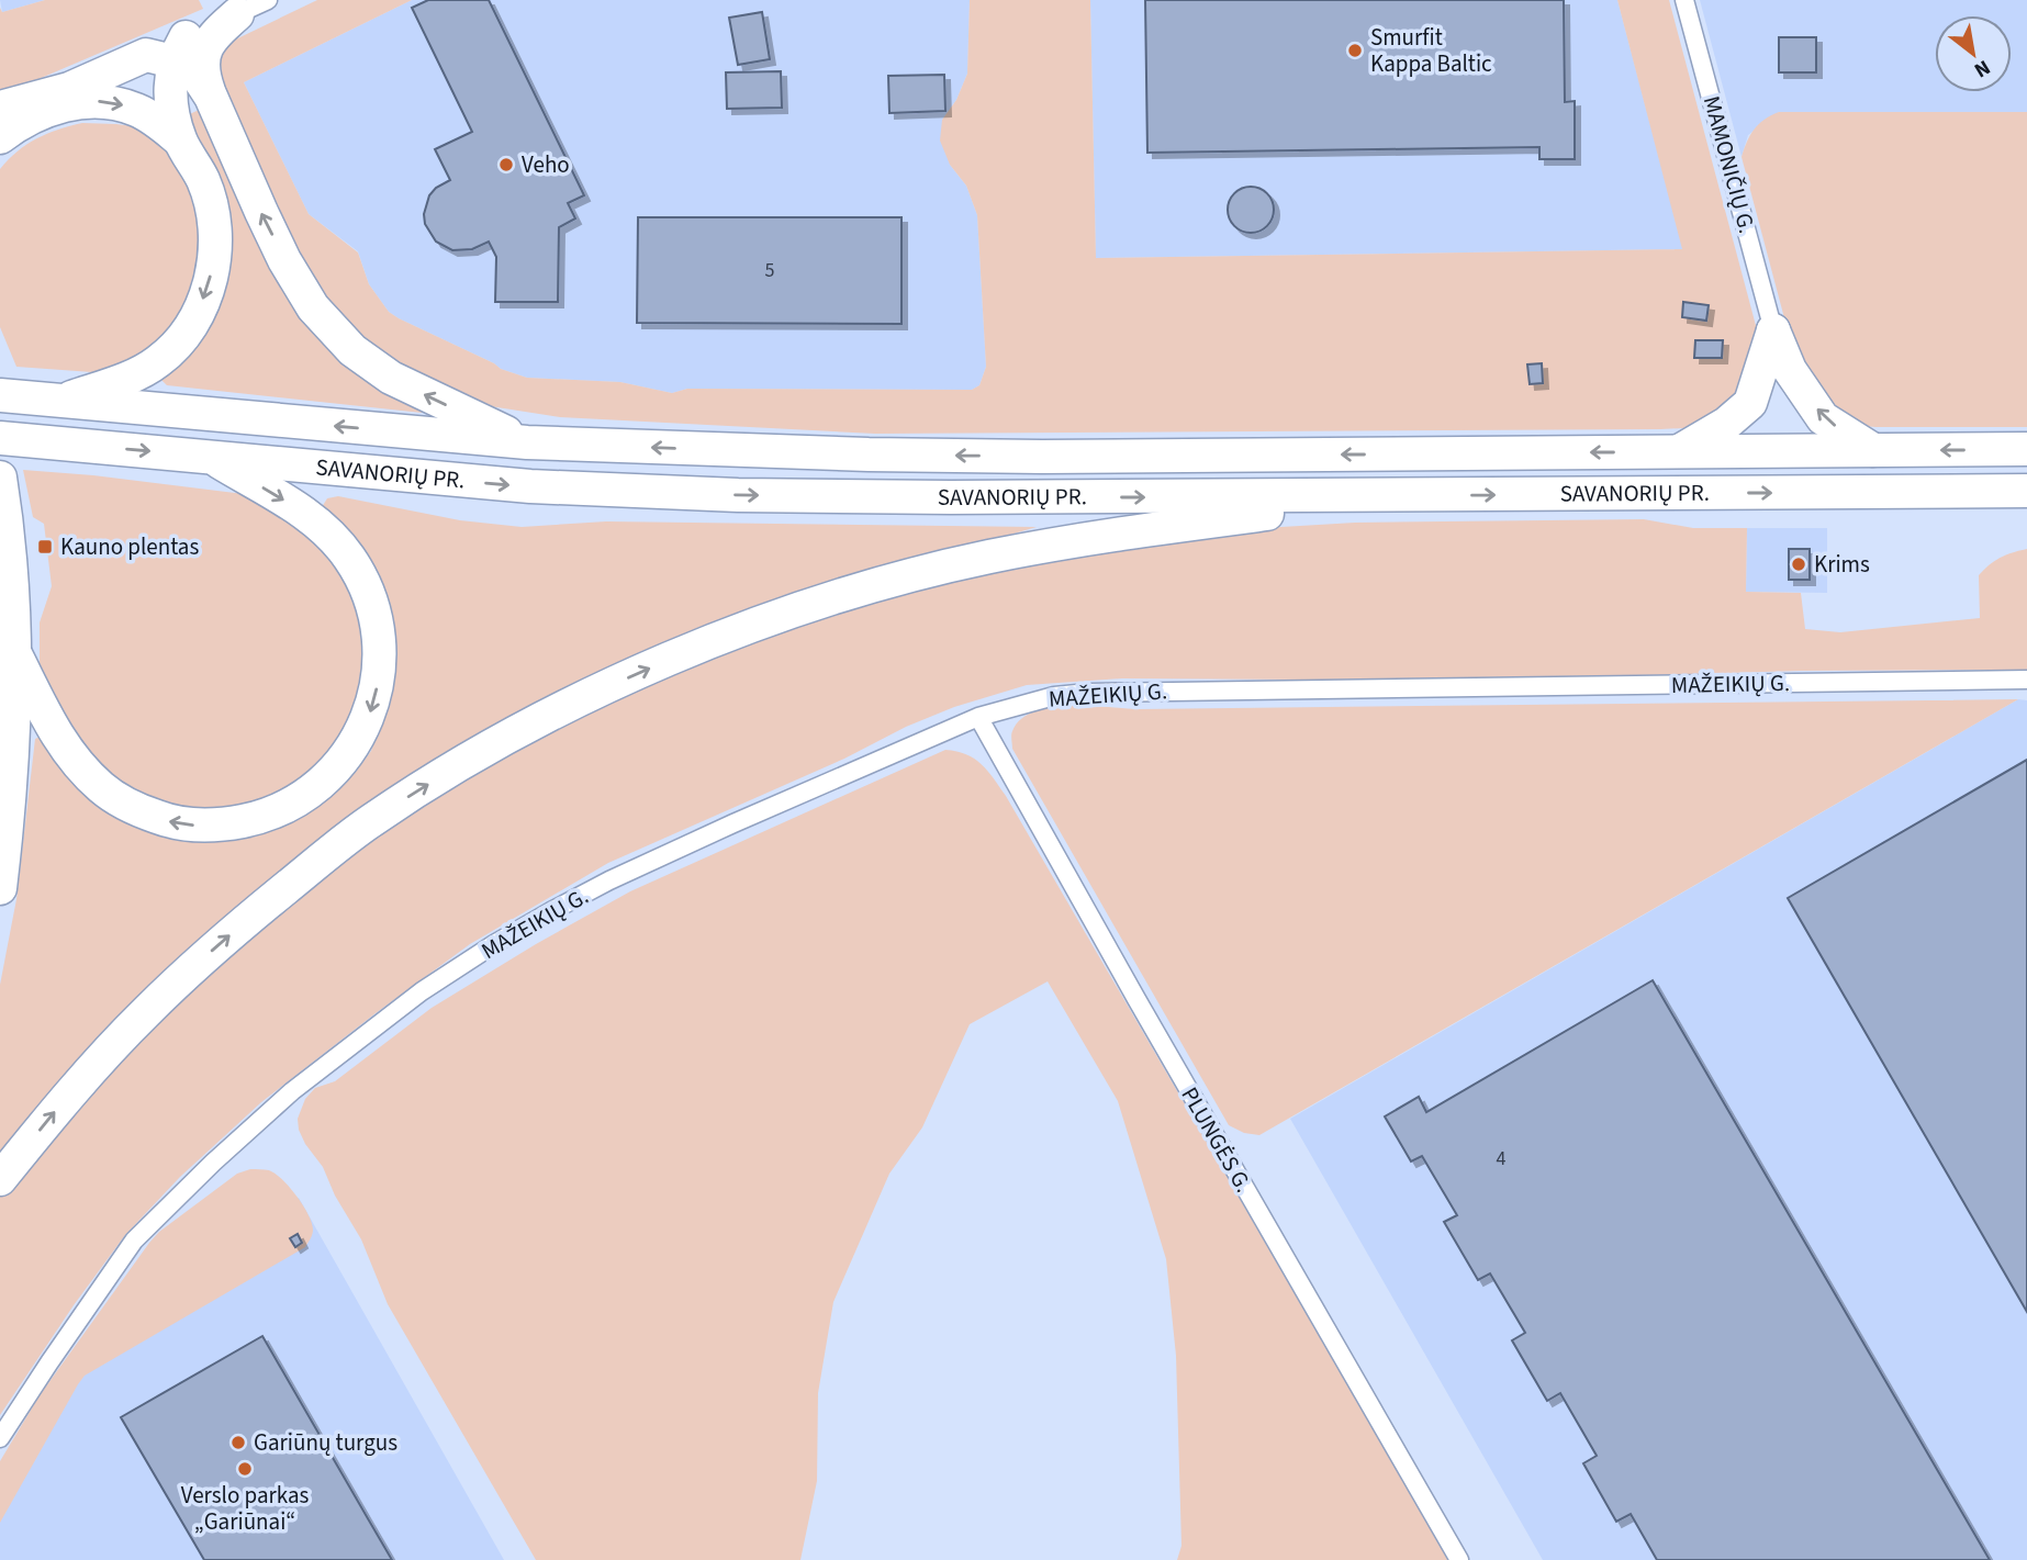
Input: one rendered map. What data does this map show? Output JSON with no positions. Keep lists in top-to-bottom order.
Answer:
{
  "streets": {
    "highway": ["SAVANORIŲ PR."],
    "street": ["MAMONIČIŲ G.", "MAŽEIKIŲ G.", "PLUNGĖS G."]
  },
  "crossings": [
    ["MAŽEIKIŲ G.", "PLUNGĖS G."]
  ],
  "places": {
    "other": [
      "Smurfit Kappa Baltic",
      "Veho",
      "Krims",
      "Gariūnų turgus",
      "Verslo parkas „Gariūnai“"
    ],
    "transit": ["Kauno plentas"]
  },
  "house_numbers": ["5", "4"],
  "north": "bottom right"
}
